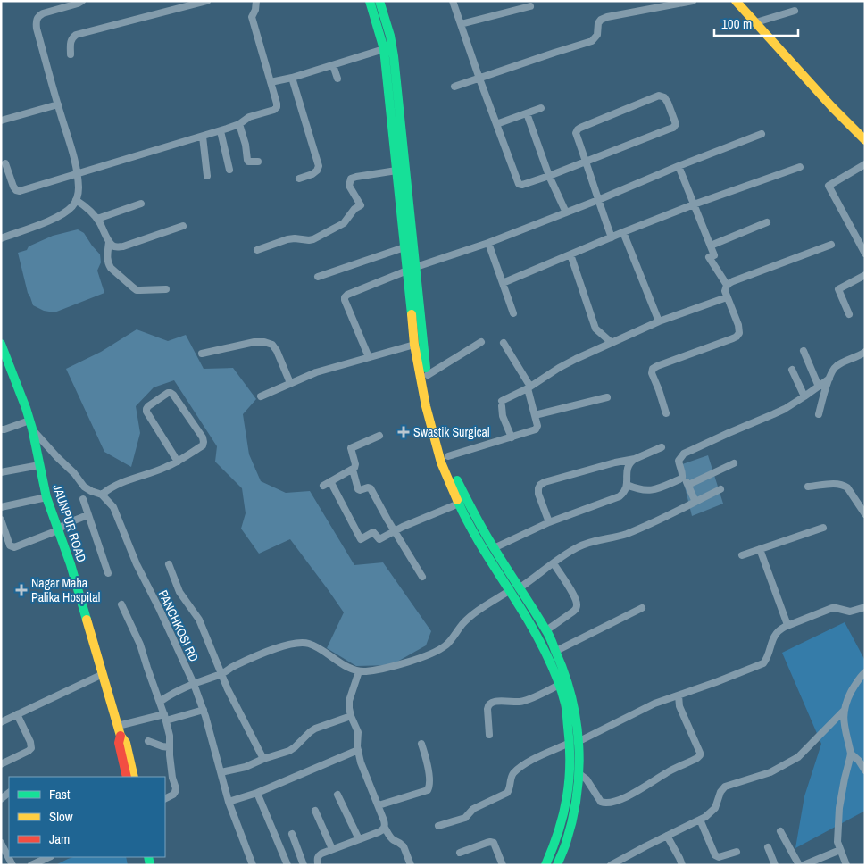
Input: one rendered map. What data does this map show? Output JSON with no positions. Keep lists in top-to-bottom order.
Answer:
{
  "streets": {
    "main road": ["JAUNPUR ROAD"],
    "street": ["PANCHKOSI RD"]
  },
  "crossings": [
    ["JAUNPUR ROAD", "PANCHKOSI RD"]
  ],
  "places": {
    "health": ["Swastik Surgical", "Nagar Maha Palika Hospital"]
  },
  "legend": ["Fast", "Slow", "Jam"],
  "scale_bar": "100 m"
}
